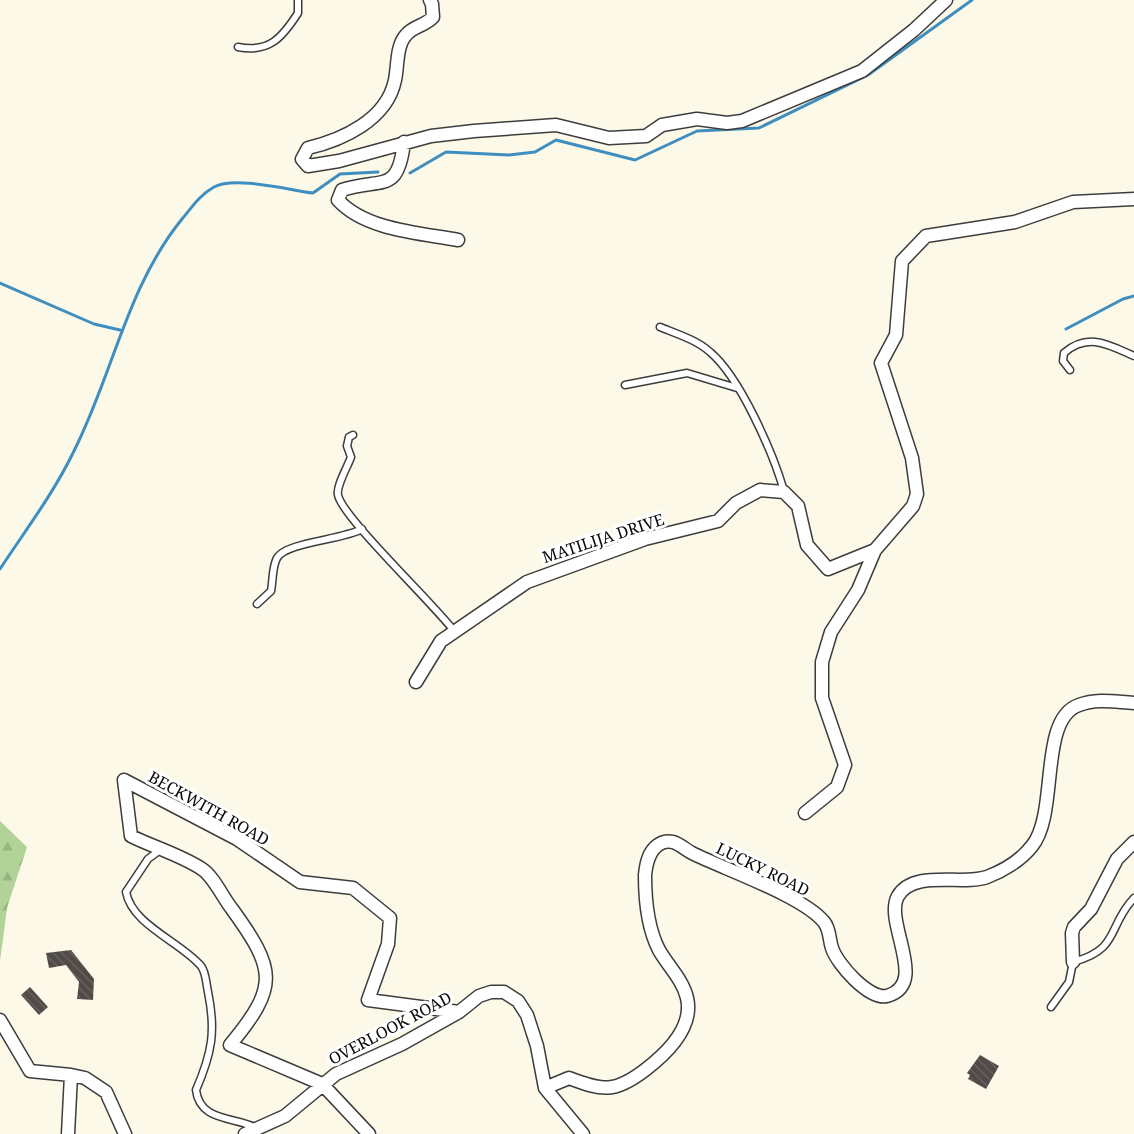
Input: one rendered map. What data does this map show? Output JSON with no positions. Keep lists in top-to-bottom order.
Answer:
{
  "streets": {
    "street": [
      "MATILIJA DRIVE",
      "BECKWITH ROAD",
      "LUCKY ROAD",
      "OVERLOOK ROAD"
    ]
  },
  "crossings": [
    ["BECKWITH ROAD", "OVERLOOK ROAD"],
    ["LUCKY ROAD", "OVERLOOK ROAD"]
  ]
}
